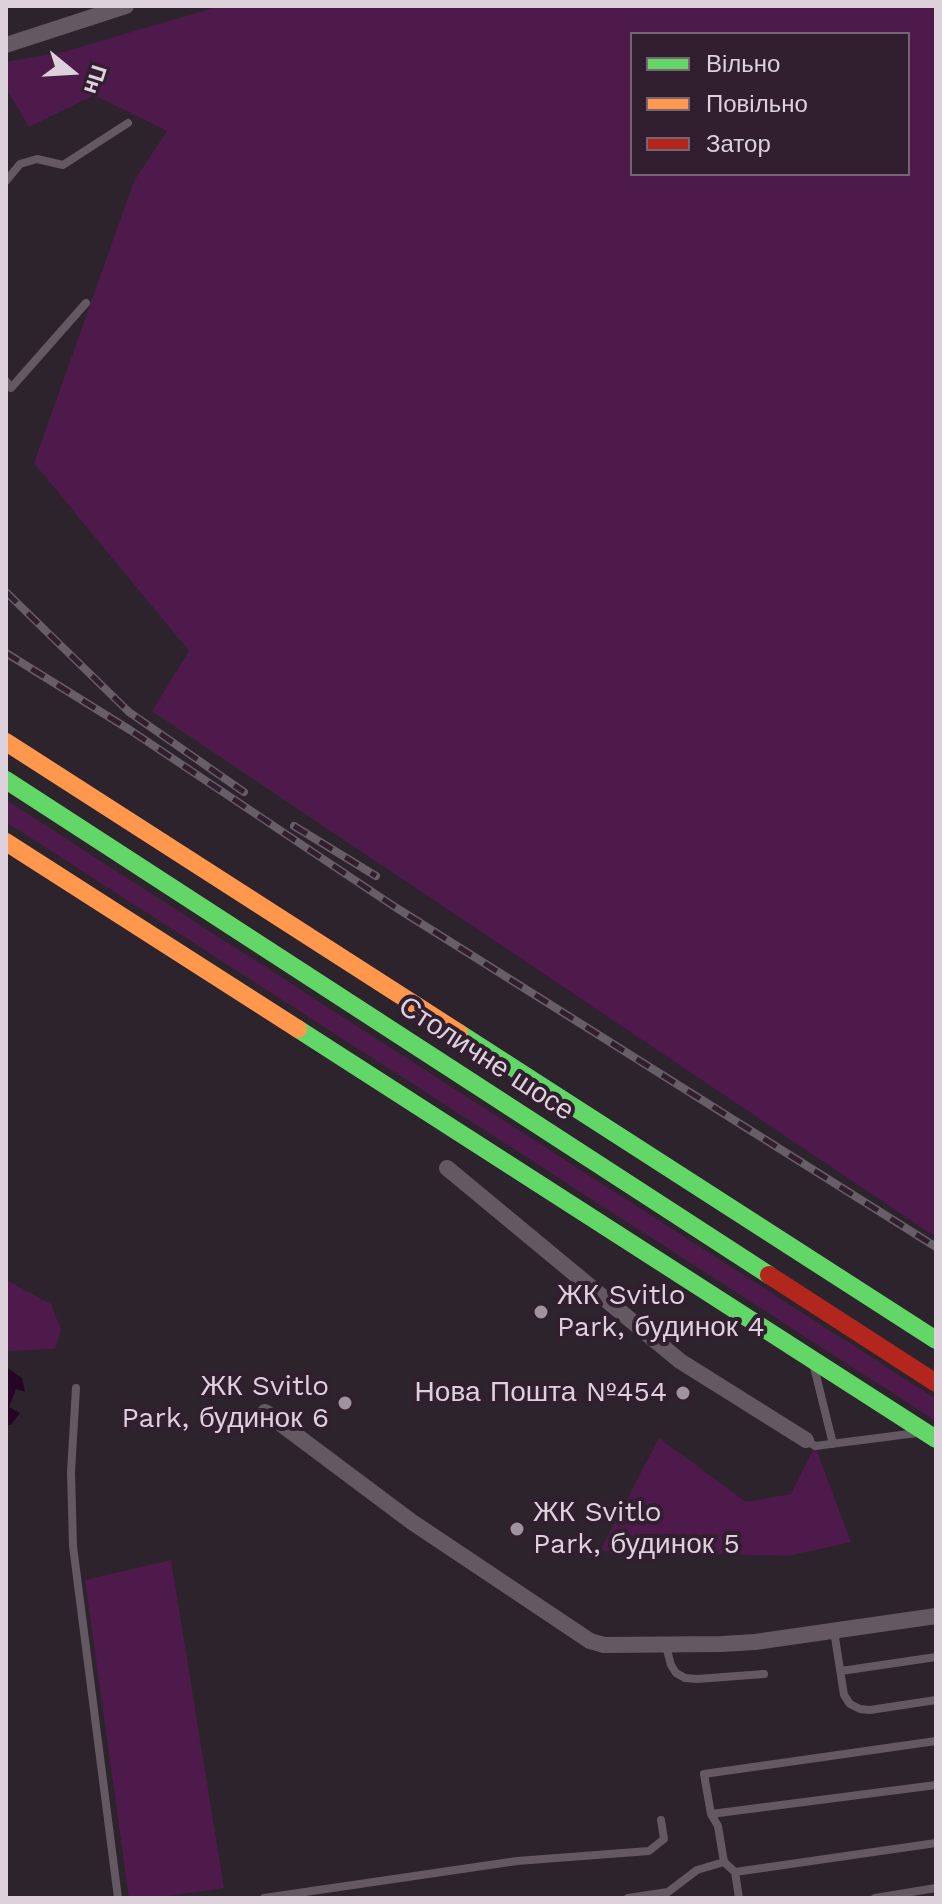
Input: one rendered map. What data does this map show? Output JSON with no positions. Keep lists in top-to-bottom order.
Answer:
{
  "streets": {
    "main road": ["Столичне шосе"]
  },
  "places": [
    "ЖК Svitlo Park, будинок 4",
    "Нова Пошта №454",
    "ЖК Svitlo Park, будинок 6",
    "ЖК Svitlo Park, будинок 5"
  ],
  "legend": ["Вільно", "Повільно", "Затор"],
  "north": "right"
}
